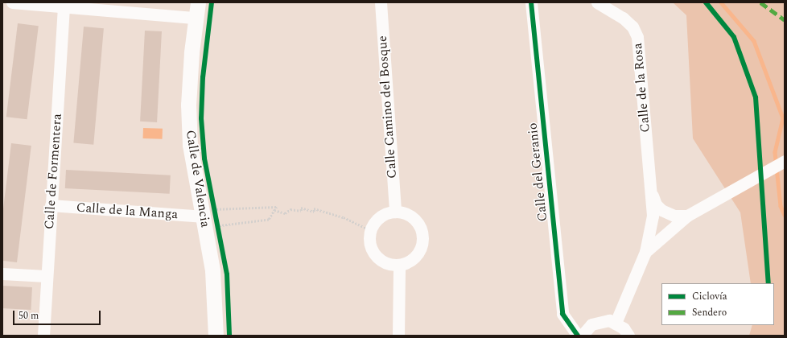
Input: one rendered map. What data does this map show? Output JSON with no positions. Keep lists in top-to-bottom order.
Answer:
{
  "streets": {
    "street": [
      "Calle de la Rosa",
      "Calle Camino del Bosque",
      "Calle de Formentera",
      "Calle del Geranio",
      "Calle de Valencia",
      "Calle de la Manga"
    ]
  },
  "crossings": [
    ["Calle de Formentera", "Calle de la Manga"],
    ["Calle de Valencia", "Calle de la Manga"]
  ],
  "legend": ["Ciclovía", "Sendero"],
  "scale_bar": "50 m"
}
